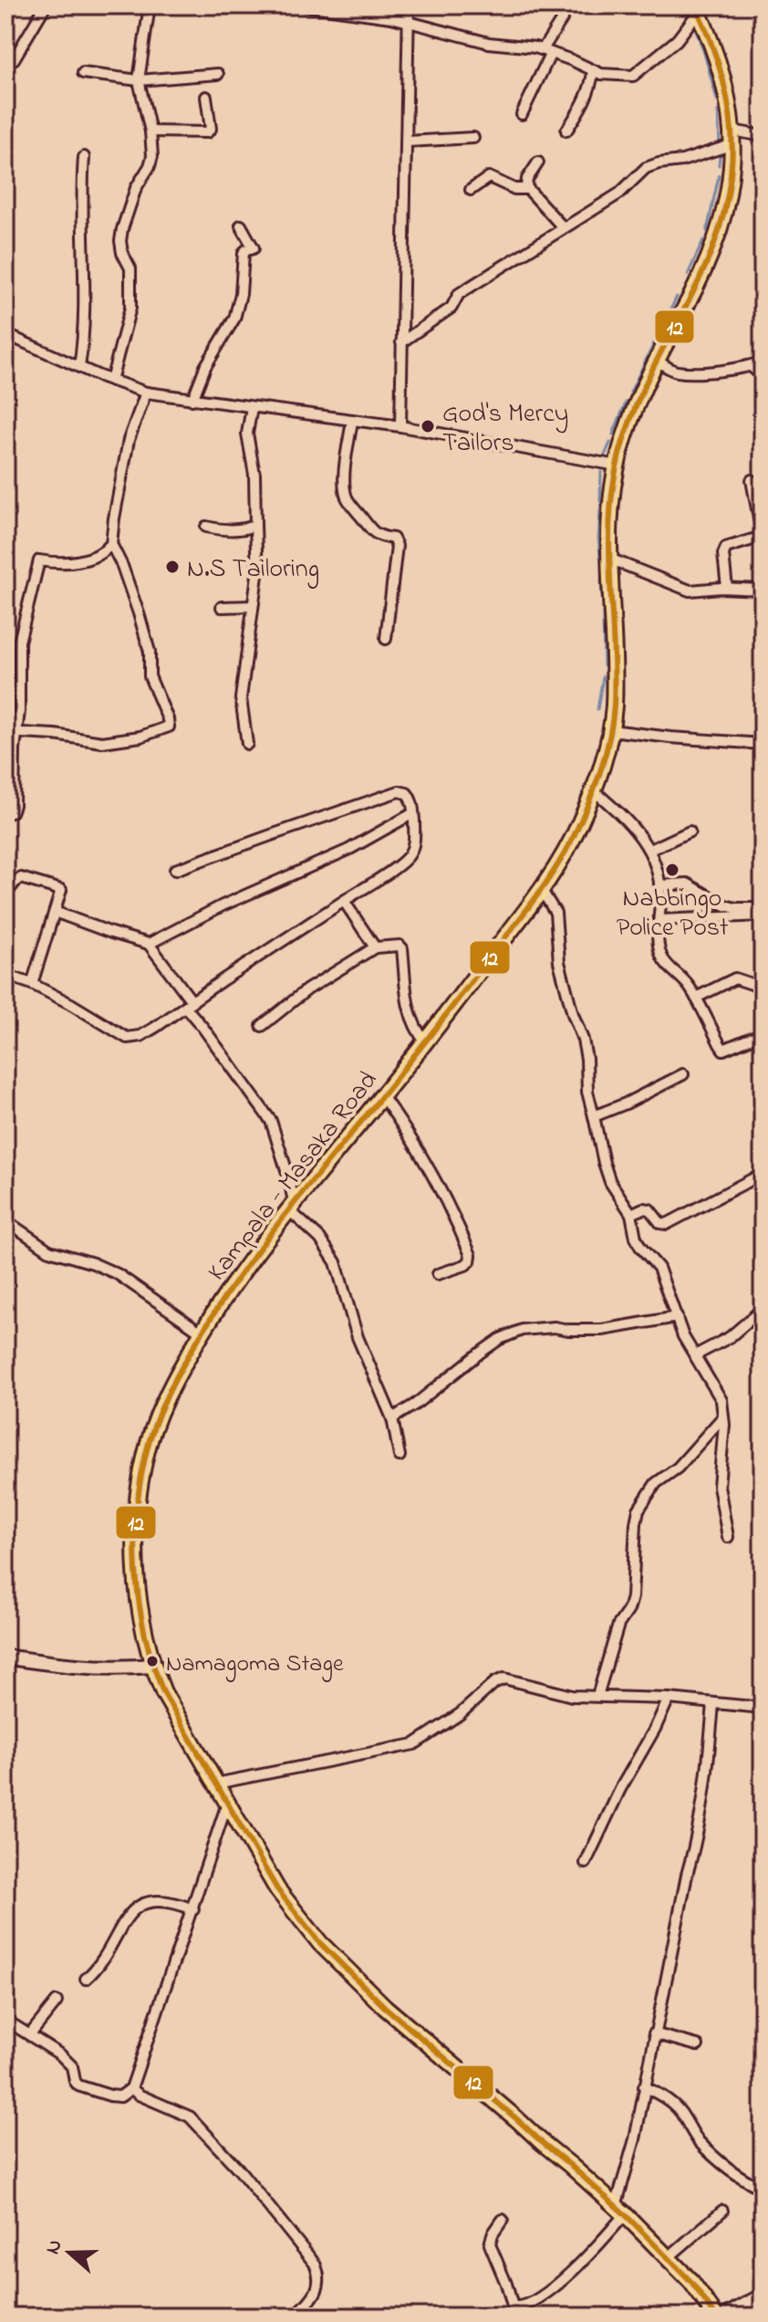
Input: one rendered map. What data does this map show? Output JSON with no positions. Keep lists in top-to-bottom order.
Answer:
{
  "streets": {
    "main road": ["Kampala - Masaka Road"]
  },
  "places": [
    "God's Mercy Tailors",
    "N.S Tailoring",
    "Nabbingo Police Post",
    "Namagoma Stage"
  ],
  "lines": ["transit line 12"],
  "north": "left"
}
